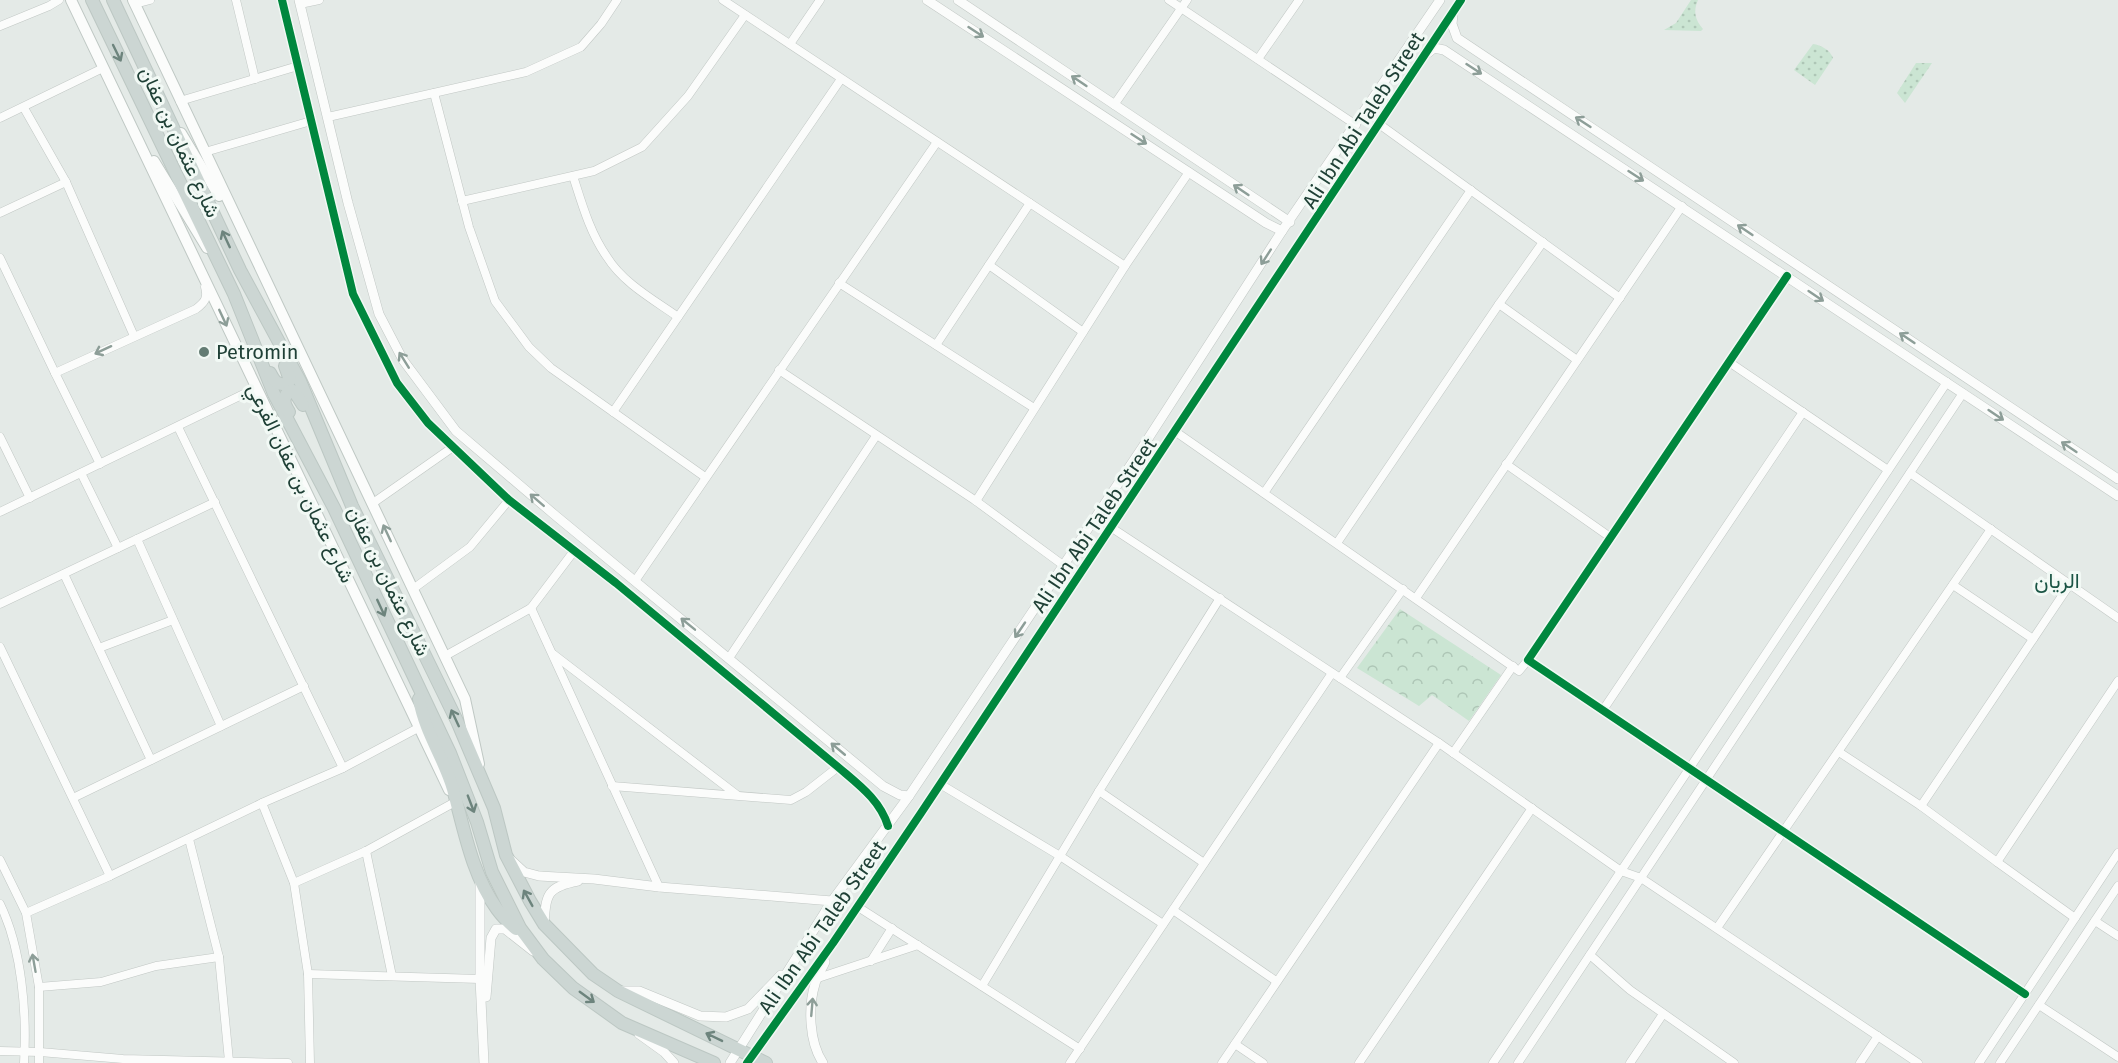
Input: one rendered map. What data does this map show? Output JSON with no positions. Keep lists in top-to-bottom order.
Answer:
{
  "streets": {
    "main road": ["شارع عثمان بن عفان", "شارع عثمان بن عفان الفرعي"],
    "street": ["Ali Ibn Abi Taleb Street"]
  },
  "crossings": [
    ["Ali Ibn Abi Taleb Street", "شارع عثمان بن عفان"]
  ],
  "districts": ["الريان"],
  "places": ["Petromin"]
}
